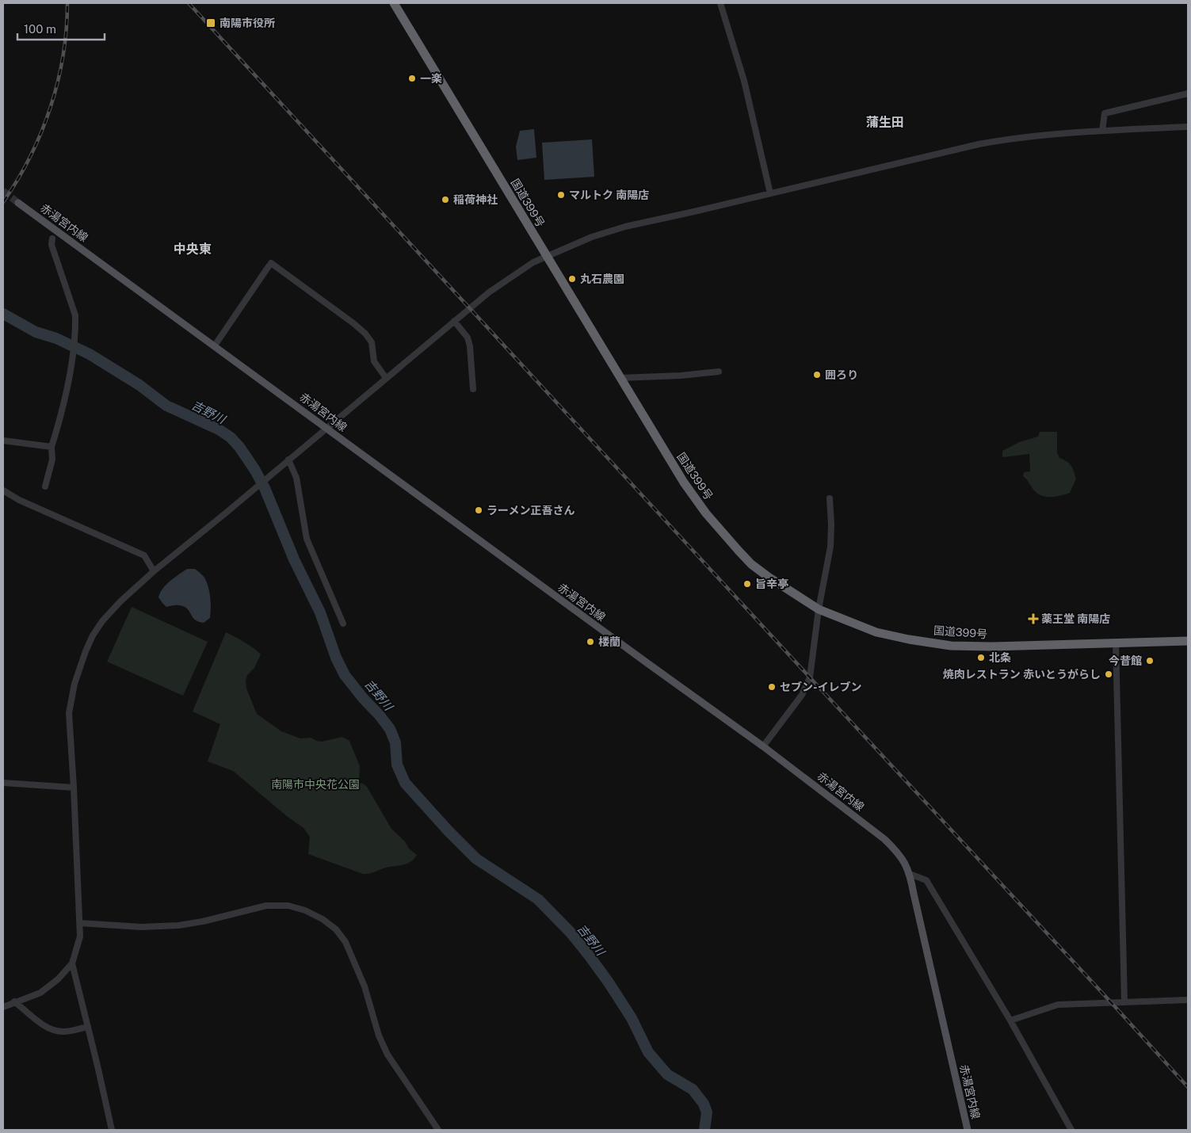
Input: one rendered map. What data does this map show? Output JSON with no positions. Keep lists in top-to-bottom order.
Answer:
{
  "streets": {
    "highway": ["国道399号"],
    "main road": ["赤湯宮内線"]
  },
  "districts": ["蒲生田", "中央東"],
  "water": ["吉野川"],
  "parks": ["南陽市中央花公園"],
  "places": {
    "transit": ["南陽市役所"],
    "other": [
      "一楽",
      "マルトク 南陽店",
      "稲荷神社",
      "丸石農園",
      "囲ろり",
      "ラーメン正吾さん",
      "旨辛亭",
      "楼蘭",
      "北条",
      "今昔館",
      "焼肉レストラン 赤いとうがらし",
      "セブン-イレブン"
    ],
    "health": ["薬王堂 南陽店"]
  },
  "scale_bar": "100 m"
}
